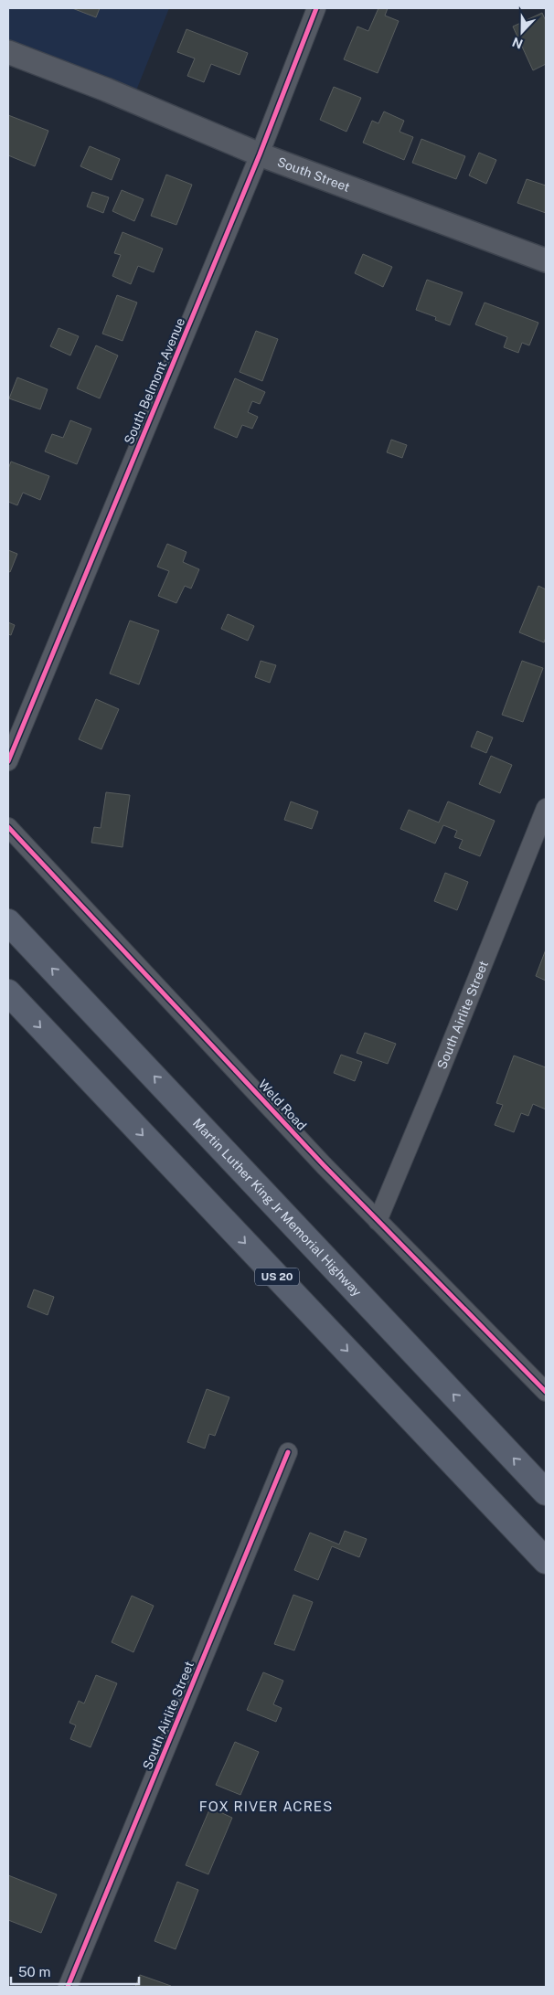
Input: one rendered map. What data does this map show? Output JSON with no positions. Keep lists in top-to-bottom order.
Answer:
{
  "streets": {
    "highway": ["Martin Luther King Jr Memorial Highway", "US 20"],
    "street": [
      "South Street",
      "South Belmont Avenue",
      "South Airlite Street",
      "Weld Road"
    ]
  },
  "crossings": [
    ["South Street", "South Belmont Avenue"],
    ["South Airlite Street", "Weld Road"]
  ],
  "districts": ["FOX RIVER ACRES"],
  "scale_bar": "50 m",
  "north": "bottom"
}
